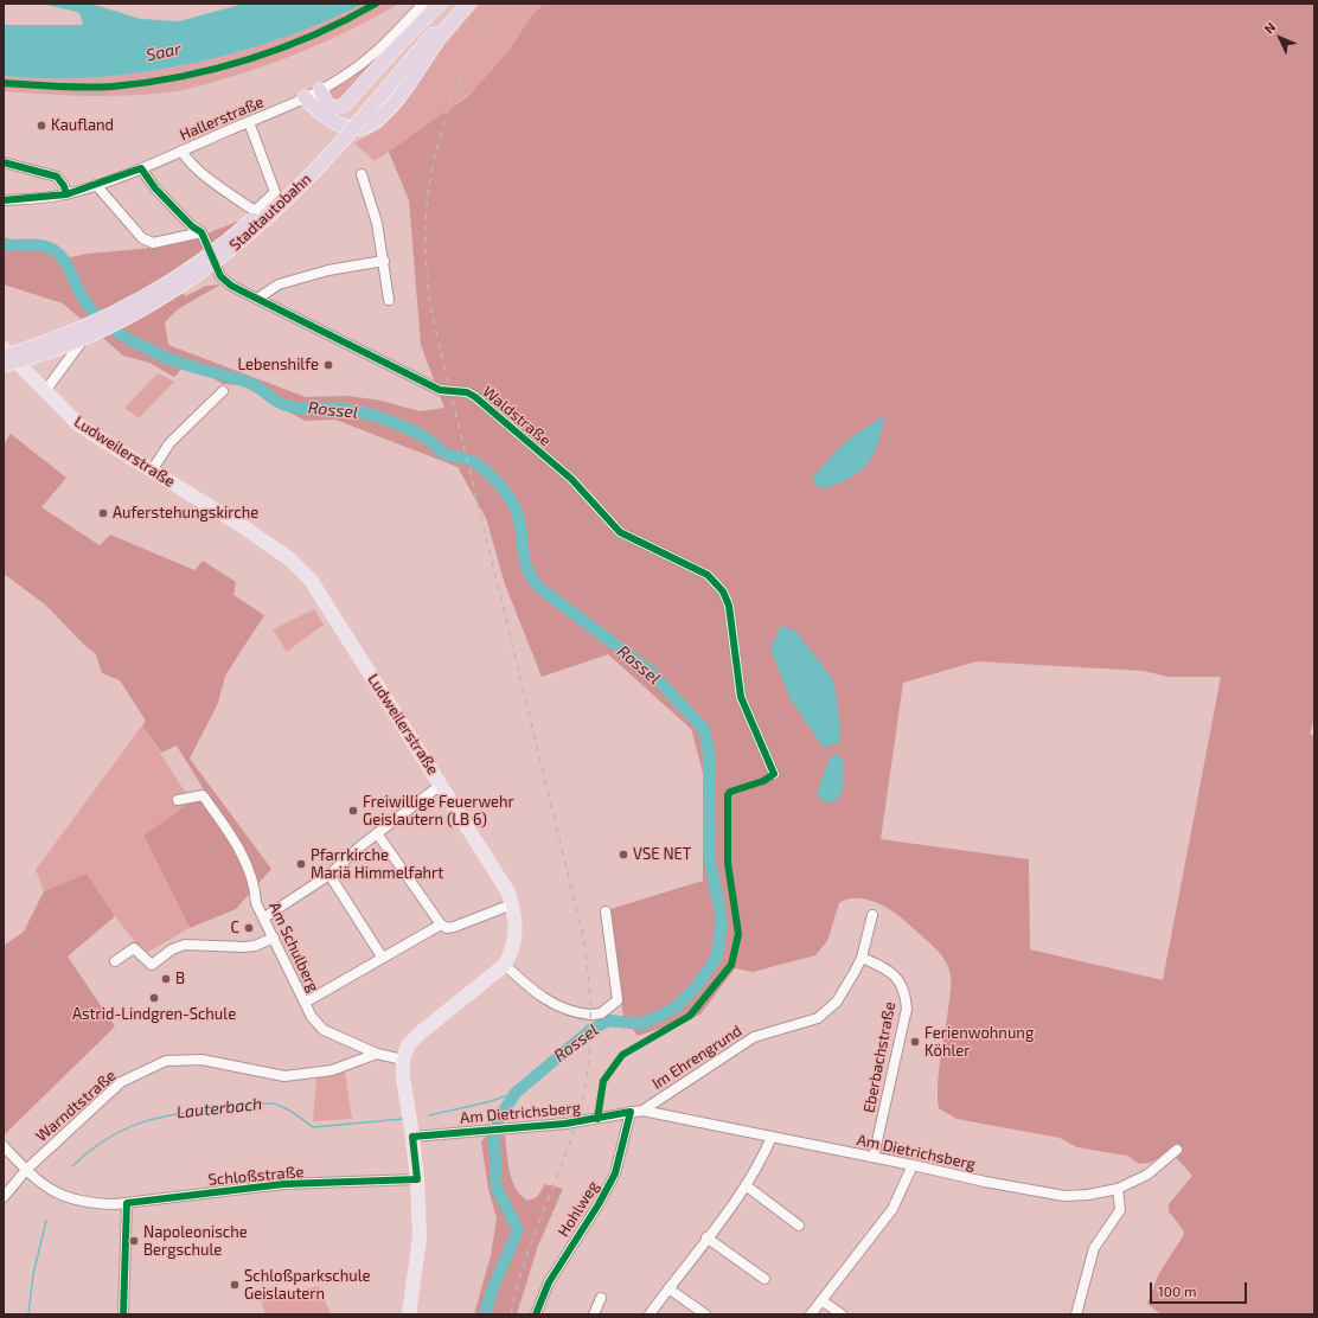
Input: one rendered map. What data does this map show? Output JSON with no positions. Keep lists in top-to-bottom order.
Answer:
{
  "streets": {
    "highway": ["Stadtautobahn"],
    "main road": ["Ludweilerstraße"],
    "street": [
      "Hallerstraße",
      "Waldstraße",
      "Am Schulberg",
      "Im Ehrengrund",
      "Eberbachstraße",
      "Warndtstraße",
      "Am Dietrichsberg",
      "Schloßstraße",
      "Hohlweg"
    ]
  },
  "crossings": [
    ["Hallerstraße", "Waldstraße"],
    ["Ludweilerstraße", "Am Schulberg"],
    ["Ludweilerstraße", "Am Dietrichsberg"],
    ["Ludweilerstraße", "Schloßstraße"],
    ["Am Schulberg", "Warndtstraße"],
    ["Im Ehrengrund", "Eberbachstraße"],
    ["Im Ehrengrund", "Am Dietrichsberg"],
    ["Eberbachstraße", "Am Dietrichsberg"],
    ["Warndtstraße", "Schloßstraße"],
    ["Am Dietrichsberg", "Hohlweg"]
  ],
  "water": ["Saar", "Rossel", "Lauterbach"],
  "places": [
    "Kaufland",
    "Lebenshilfe",
    "Auferstehungskirche",
    "Freiwillige Feuerwehr Geislautern (LB 6)",
    "VSE NET",
    "Pfarrkirche Mariä Himmelfahrt",
    "C",
    "B",
    "Astrid-Lindgren-Schule",
    "Ferienwohnung Köhler",
    "Napoleonische Bergschule",
    "Schloßparkschule Geislautern"
  ],
  "scale_bar": "100 m",
  "north": "top left"
}
